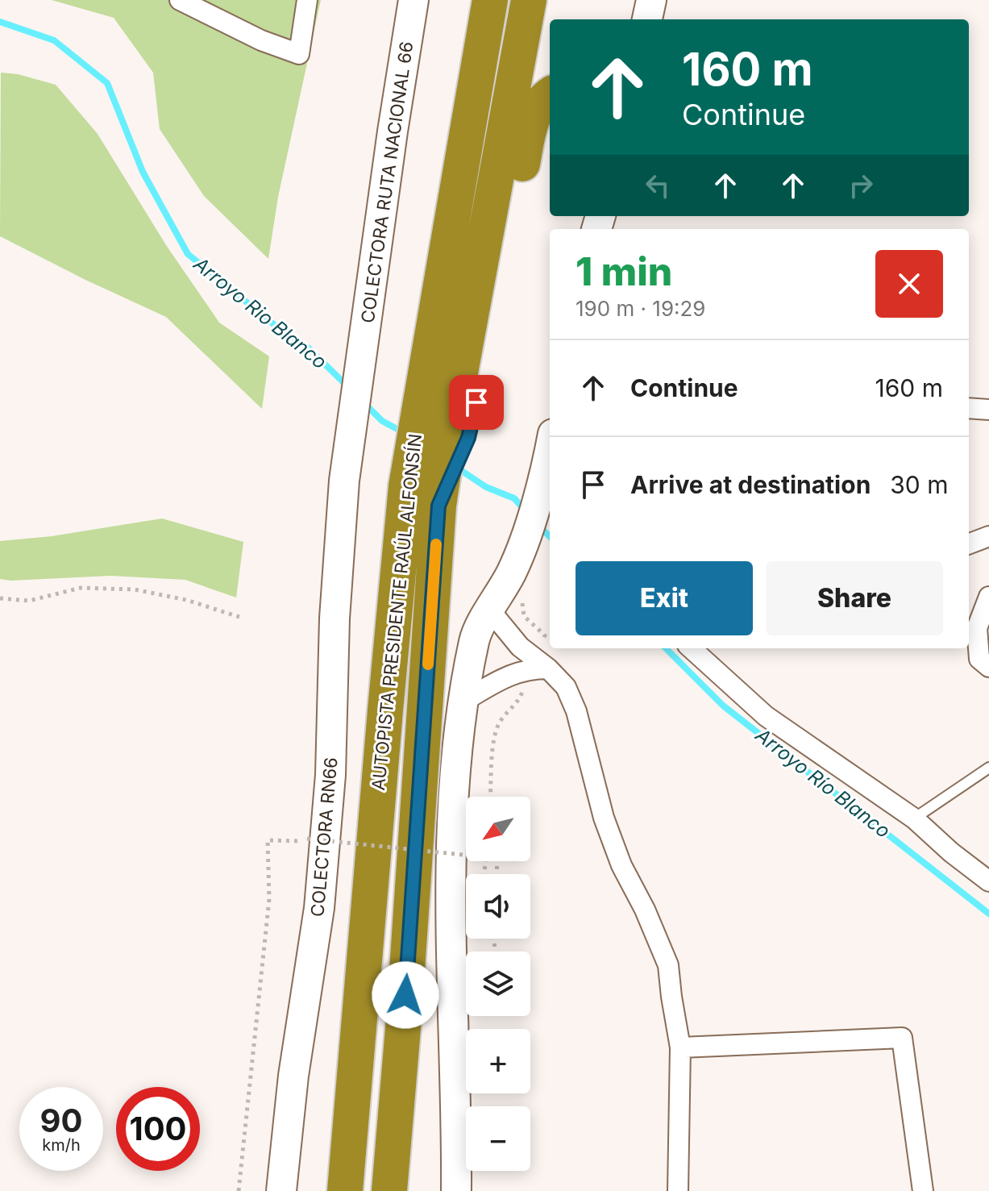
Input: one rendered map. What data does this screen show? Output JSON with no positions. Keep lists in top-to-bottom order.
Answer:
{
  "streets": {
    "highway": ["AUTOPISTA PRESIDENTE RAÚL ALFONSÍN"],
    "street": ["COLECTORA RUTA NACIONAL 66", "COLECTORA RN66"]
  },
  "crossings": [
    ["COLECTORA RUTA NACIONAL 66", "COLECTORA RN66"]
  ],
  "water": ["Arroyo Rio Blanco", "Arroyo Río Blanco"],
  "north": "bottom left",
  "page": {
    "turn": ["160 m", "Continue"],
    "heading": ["1 min", "190 m · 19:29"],
    "list": [
      {
        "name": "Continue",
        "value": "160 m"
      },
      {
        "name": "Arrive at destination",
        "value": "30 m"
      }
    ],
    "buttons": ["Exit", "Share"],
    "map_buttons": ["+", "−"],
    "speed": "90 km/h",
    "limit": "100"
  }
}
